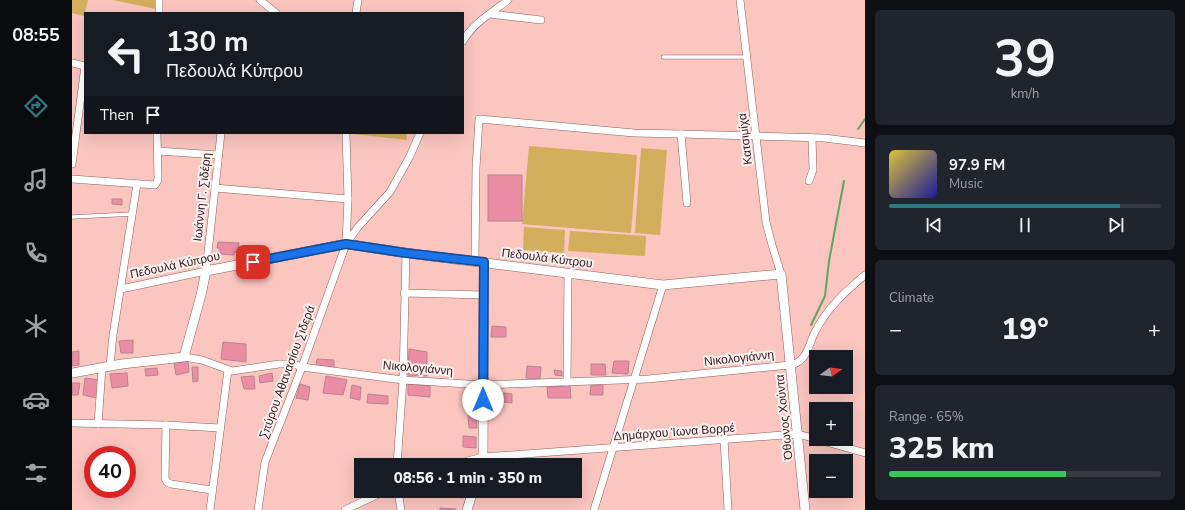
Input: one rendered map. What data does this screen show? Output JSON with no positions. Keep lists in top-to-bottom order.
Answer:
{
  "streets": {
    "street": [
      "Κατσιμίχα",
      "Ιωάννη Γ. Σιδέρη",
      "Πεδουλά Κύπρου",
      "Νικολογιάννη",
      "Σπύρου Αθανασίου Σιδερά",
      "Όθωνος Χούντα",
      "Δημάρχου Ίωνα Βορρέ"
    ]
  },
  "crossings": [
    ["Κατσιμίχα", "Πεδουλά Κύπρου"],
    ["Κατσιμίχα", "Όθωνος Χούντα"],
    ["Ιωάννη Γ. Σιδέρη", "Πεδουλά Κύπρου"],
    ["Ιωάννη Γ. Σιδέρη", "Νικολογιάννη"],
    ["Πεδουλά Κύπρου", "Σπύρου Αθανασίου Σιδερά"],
    ["Πεδουλά Κύπρου", "Όθωνος Χούντα"],
    ["Νικολογιάννη", "Σπύρου Αθανασίου Σιδερά"],
    ["Νικολογιάννη", "Όθωνος Χούντα"],
    ["Όθωνος Χούντα", "Δημάρχου Ίωνα Βορρέ"]
  ],
  "north": "right",
  "page": {
    "tabs": "08:55",
    "tile": [
      ["39", "km/h"],
      "Climate",
      ["Range · 65%", "325 km"]
    ],
    "turn": ["130 m", "Πεδουλά Κύπρου"],
    "then": "Then",
    "song": ["97.9 FM", "Music"],
    "heat": ["−", "19°", "+"],
    "map_buttons": ["+", "−"],
    "limit": "40",
    "trip": "08:56 · 1 min · 350 m"
  }
}
